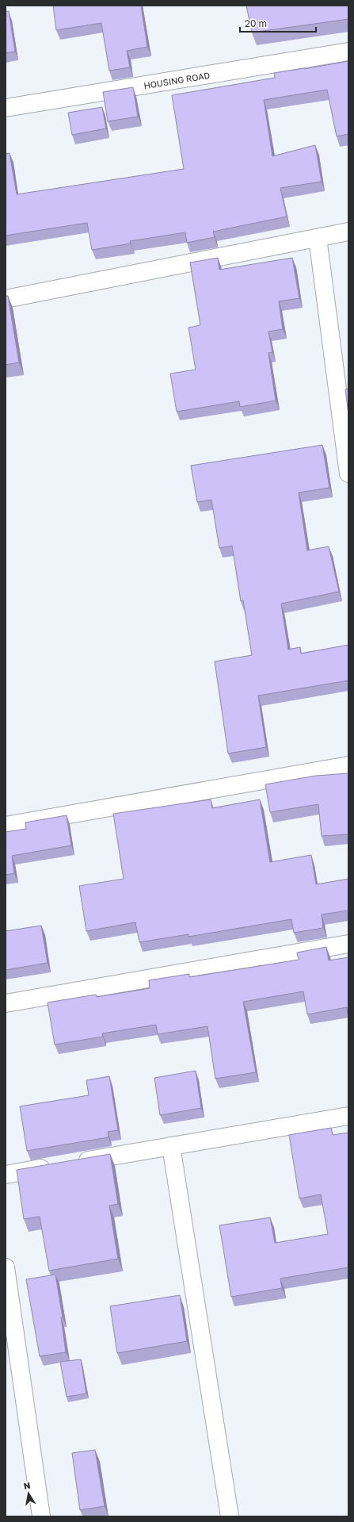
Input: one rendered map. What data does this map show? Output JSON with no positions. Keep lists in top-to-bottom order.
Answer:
{
  "streets": {
    "street": ["HOUSING ROAD"]
  },
  "scale_bar": "20 m",
  "north": "top"
}
